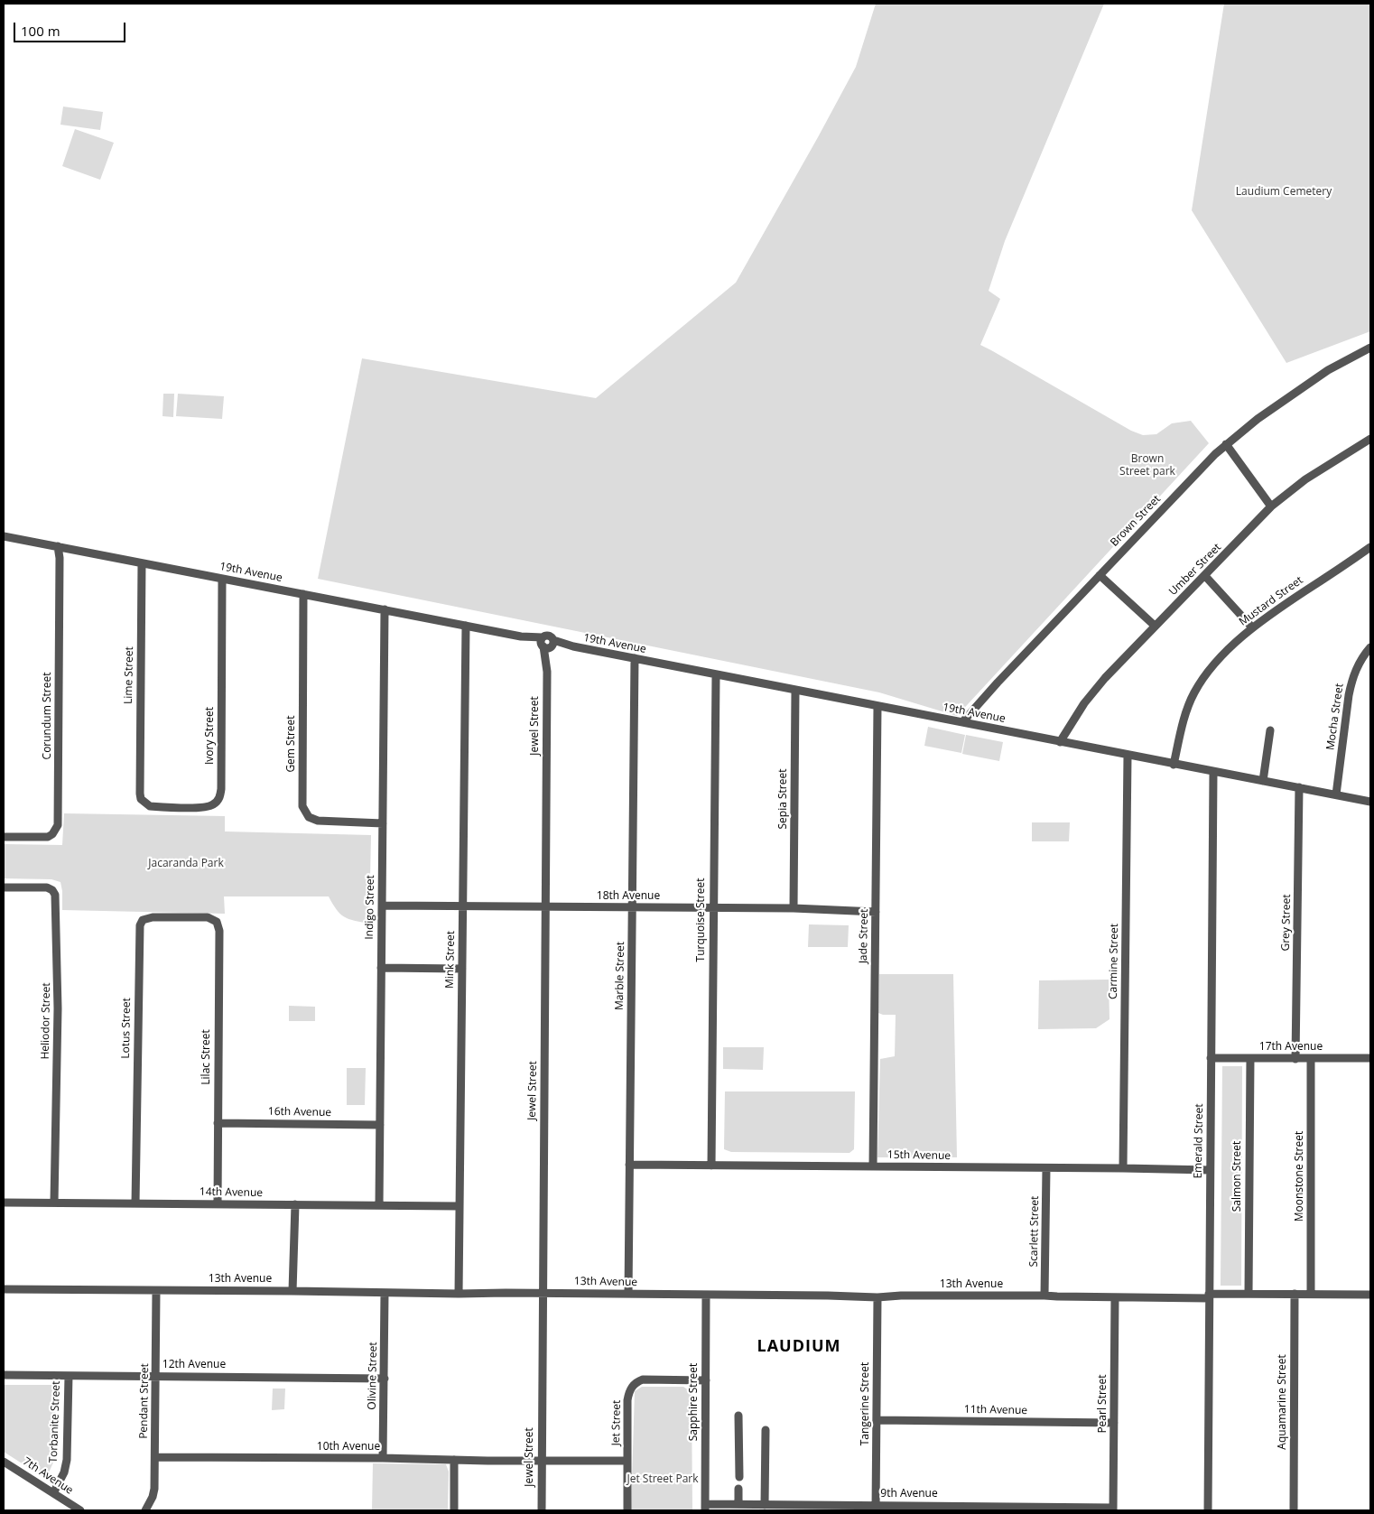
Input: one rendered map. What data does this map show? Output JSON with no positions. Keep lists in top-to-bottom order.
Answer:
{
  "streets": {
    "street": [
      "Brown Street",
      "Umber Street",
      "19th Avenue",
      "Mustard Street",
      "Lime Street",
      "Corundum Street",
      "Mocha Street",
      "Jewel Street",
      "Ivory Street",
      "Gem Street",
      "Sepia Street",
      "18th Avenue",
      "Indigo Street",
      "Turquoise Street",
      "Grey Street",
      "Jade Street",
      "Mink Street",
      "Carmine Street",
      "Marble Street",
      "Heliodor Street",
      "Lotus Street",
      "17th Avenue",
      "Lilac Street",
      "16th Avenue",
      "Emerald Street",
      "15th Avenue",
      "Salmon Street",
      "Moonstone Street",
      "14th Avenue",
      "Scarlett Street",
      "13th Avenue",
      "12th Avenue",
      "Olivine Street",
      "Pendant Street",
      "Sapphire Street",
      "Aquamarine Street",
      "Tangerine Street",
      "Pearl Street",
      "11th Avenue",
      "Torbanite Street",
      "Jet Street",
      "10th Avenue",
      "7th Avenue",
      "9th Avenue"
    ]
  },
  "crossings": [
    ["Brown Street", "19th Avenue"],
    ["Umber Street", "19th Avenue"],
    ["19th Avenue", "Mustard Street"],
    ["19th Avenue", "Lime Street"],
    ["19th Avenue", "Corundum Street"],
    ["19th Avenue", "Mocha Street"],
    ["19th Avenue", "Jewel Street"],
    ["19th Avenue", "Ivory Street"],
    ["19th Avenue", "Gem Street"],
    ["19th Avenue", "Sepia Street"],
    ["19th Avenue", "Indigo Street"],
    ["19th Avenue", "Turquoise Street"],
    ["19th Avenue", "Grey Street"],
    ["19th Avenue", "Jade Street"],
    ["19th Avenue", "Mink Street"],
    ["19th Avenue", "Carmine Street"],
    ["19th Avenue", "Marble Street"],
    ["19th Avenue", "Emerald Street"],
    ["Lime Street", "Ivory Street"],
    ["Jewel Street", "18th Avenue"],
    ["Jewel Street", "13th Avenue"],
    ["Jewel Street", "10th Avenue"],
    ["Gem Street", "Indigo Street"],
    ["Sepia Street", "18th Avenue"],
    ["18th Avenue", "Indigo Street"],
    ["18th Avenue", "Turquoise Street"],
    ["18th Avenue", "Jade Street"],
    ["18th Avenue", "Mink Street"],
    ["18th Avenue", "Marble Street"],
    ["Indigo Street", "16th Avenue"],
    ["Indigo Street", "14th Avenue"],
    ["Turquoise Street", "15th Avenue"],
    ["Grey Street", "17th Avenue"],
    ["Jade Street", "15th Avenue"],
    ["Mink Street", "14th Avenue"],
    ["Mink Street", "13th Avenue"],
    ["Carmine Street", "15th Avenue"],
    ["Marble Street", "15th Avenue"],
    ["Marble Street", "13th Avenue"],
    ["Heliodor Street", "14th Avenue"],
    ["Lotus Street", "Lilac Street"],
    ["Lotus Street", "14th Avenue"],
    ["17th Avenue", "Emerald Street"],
    ["17th Avenue", "Salmon Street"],
    ["17th Avenue", "Moonstone Street"],
    ["Lilac Street", "16th Avenue"],
    ["Lilac Street", "14th Avenue"],
    ["Emerald Street", "15th Avenue"],
    ["Emerald Street", "13th Avenue"],
    ["15th Avenue", "Scarlett Street"],
    ["Salmon Street", "13th Avenue"],
    ["Moonstone Street", "13th Avenue"],
    ["Scarlett Street", "13th Avenue"],
    ["13th Avenue", "Olivine Street"],
    ["13th Avenue", "Pendant Street"],
    ["13th Avenue", "Sapphire Street"],
    ["13th Avenue", "Aquamarine Street"],
    ["13th Avenue", "Tangerine Street"],
    ["13th Avenue", "Pearl Street"],
    ["12th Avenue", "Olivine Street"],
    ["12th Avenue", "Pendant Street"],
    ["12th Avenue", "Torbanite Street"],
    ["Olivine Street", "10th Avenue"],
    ["Pendant Street", "10th Avenue"],
    ["Sapphire Street", "Jet Street"],
    ["Sapphire Street", "9th Avenue"],
    ["Tangerine Street", "11th Avenue"],
    ["Tangerine Street", "9th Avenue"],
    ["Pearl Street", "11th Avenue"],
    ["Pearl Street", "9th Avenue"],
    ["Torbanite Street", "7th Avenue"],
    ["Jet Street", "10th Avenue"]
  ],
  "districts": ["LAUDIUM"],
  "parks": [
    "Laudium Cemetery",
    "Brown Street park",
    "Jacaranda Park",
    "Jet Street Park"
  ],
  "scale_bar": "100 m"
}
